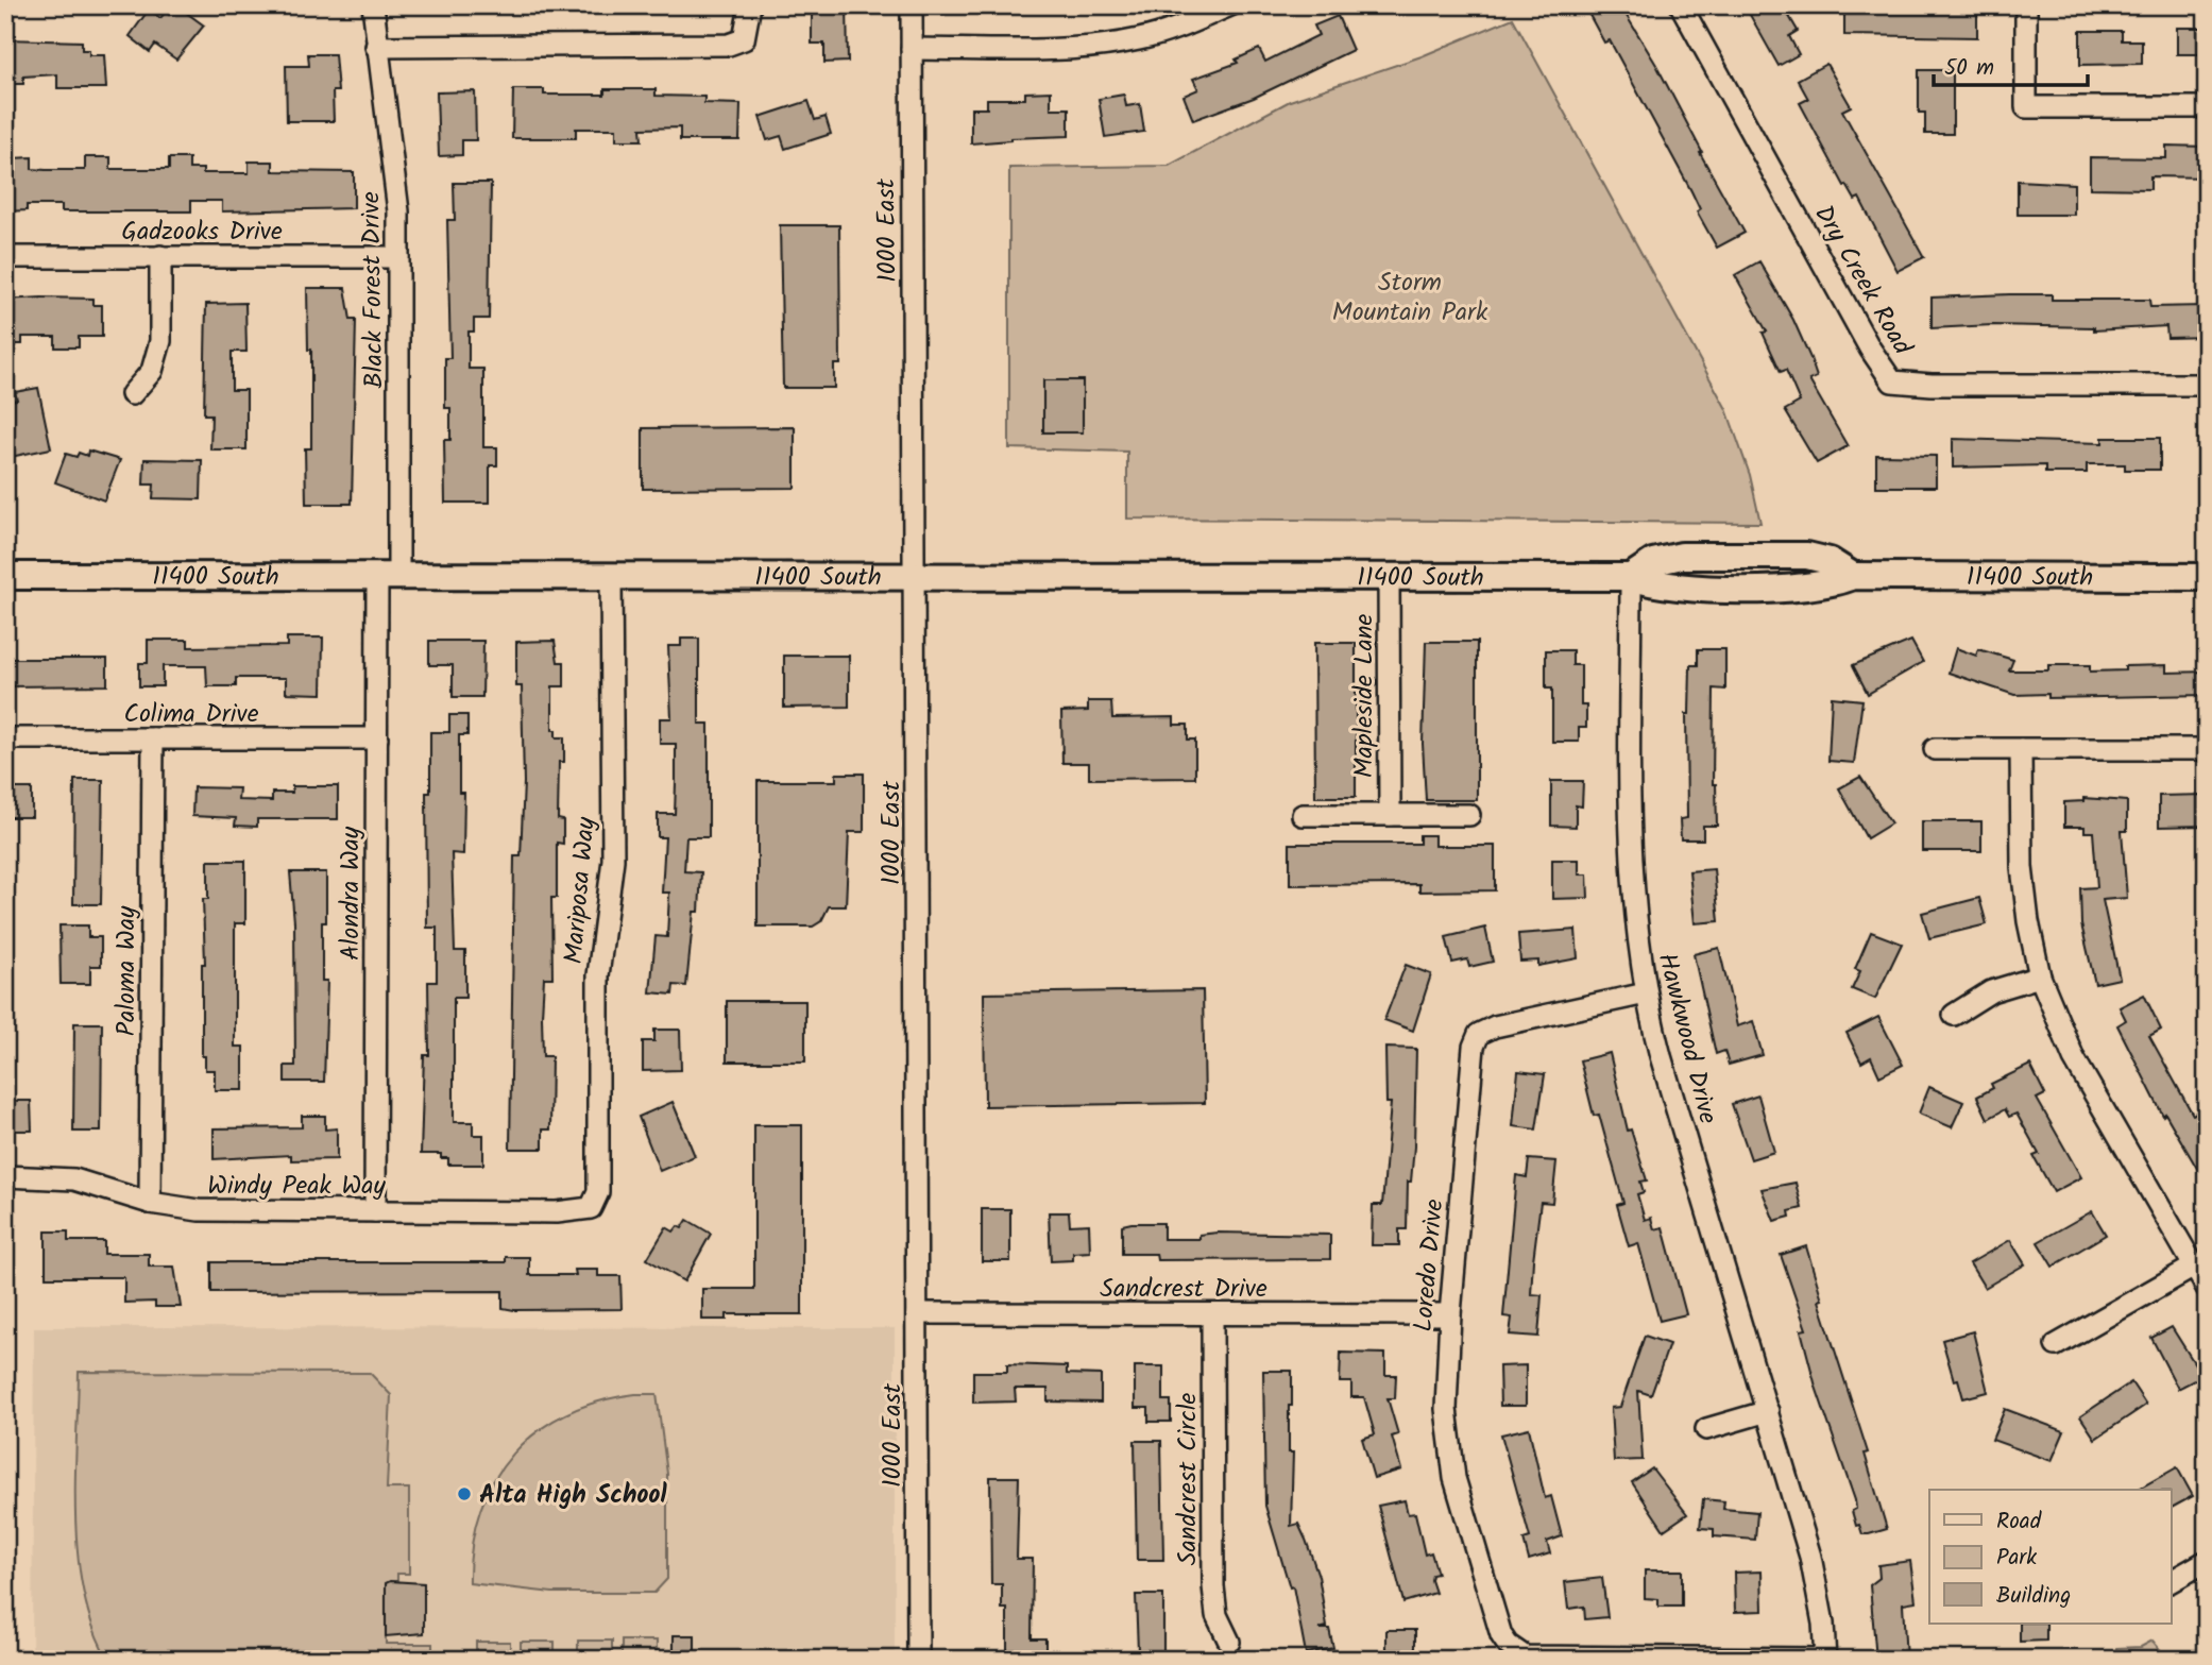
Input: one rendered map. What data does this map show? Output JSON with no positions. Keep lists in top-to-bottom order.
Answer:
{
  "streets": {
    "main road": ["11400 South"],
    "street": [
      "Gadzooks Drive",
      "1000 East",
      "Dry Creek Road",
      "Black Forest Drive",
      "Mapleside Lane",
      "Colima Drive",
      "Mariposa Way",
      "Alondra Way",
      "Paloma Way",
      "Hawkwood Drive",
      "Windy Peak Way",
      "Loredo Drive",
      "Sandcrest Drive",
      "Sandcrest Circle"
    ]
  },
  "crossings": [
    ["Gadzooks Drive", "Black Forest Drive"],
    ["1000 East", "11400 South"],
    ["1000 East", "Sandcrest Drive"],
    ["Black Forest Drive", "11400 South"],
    ["Black Forest Drive", "Alondra Way"],
    ["11400 South", "Mapleside Lane"],
    ["11400 South", "Mariposa Way"],
    ["11400 South", "Alondra Way"],
    ["11400 South", "Hawkwood Drive"],
    ["Colima Drive", "Alondra Way"],
    ["Colima Drive", "Paloma Way"],
    ["Mariposa Way", "Windy Peak Way"],
    ["Alondra Way", "Windy Peak Way"],
    ["Paloma Way", "Windy Peak Way"],
    ["Hawkwood Drive", "Loredo Drive"],
    ["Loredo Drive", "Sandcrest Drive"],
    ["Sandcrest Drive", "Sandcrest Circle"]
  ],
  "parks": ["Storm Mountain Park"],
  "places": ["Alta High School"],
  "legend": ["Road", "Park", "Building"],
  "scale_bar": "50 m"
}
